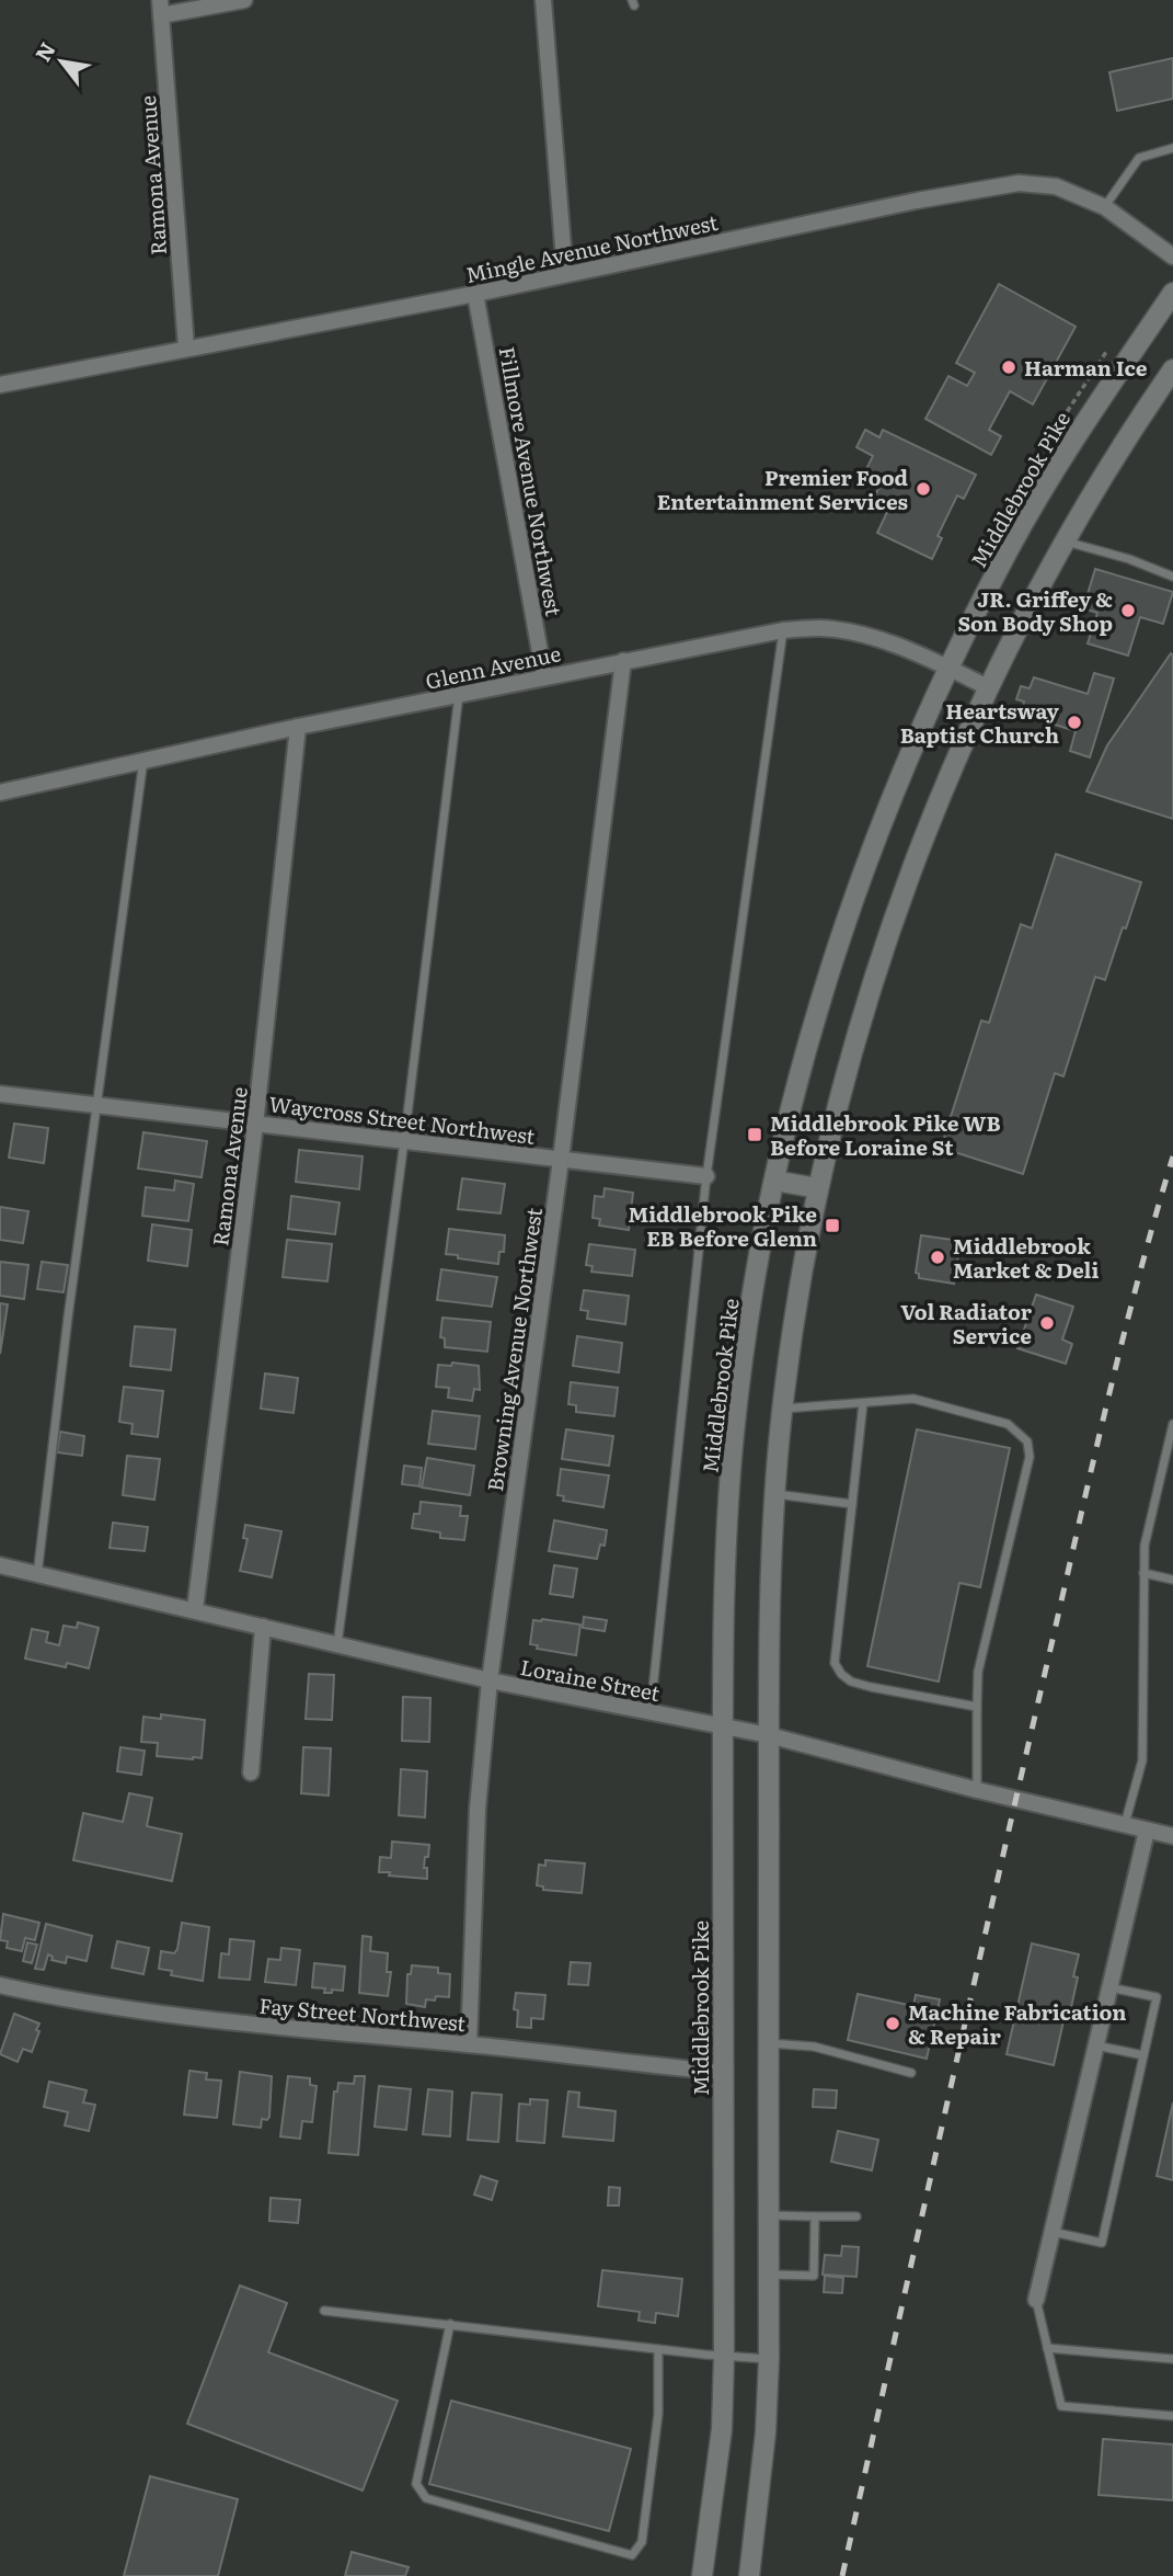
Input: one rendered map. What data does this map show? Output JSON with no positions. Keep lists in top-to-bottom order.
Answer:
{
  "streets": {
    "main road": ["Middlebrook Pike"],
    "street": [
      "Ramona Avenue",
      "Mingle Avenue Northwest",
      "Fillmore Avenue Northwest",
      "Glenn Avenue",
      "Waycross Street Northwest",
      "Browning Avenue Northwest",
      "Loraine Street",
      "Fay Street Northwest"
    ]
  },
  "crossings": [
    ["Ramona Avenue", "Mingle Avenue Northwest"],
    ["Ramona Avenue", "Glenn Avenue"],
    ["Ramona Avenue", "Waycross Street Northwest"],
    ["Ramona Avenue", "Loraine Street"],
    ["Mingle Avenue Northwest", "Fillmore Avenue Northwest"],
    ["Fillmore Avenue Northwest", "Glenn Avenue"],
    ["Middlebrook Pike", "Glenn Avenue"],
    ["Middlebrook Pike", "Loraine Street"],
    ["Middlebrook Pike", "Fay Street Northwest"],
    ["Glenn Avenue", "Browning Avenue Northwest"],
    ["Waycross Street Northwest", "Browning Avenue Northwest"],
    ["Browning Avenue Northwest", "Loraine Street"],
    ["Browning Avenue Northwest", "Fay Street Northwest"]
  ],
  "places": {
    "other": [
      "Harman Ice",
      "Premier Food Entertainment Services",
      "JR. Griffey & Son Body Shop",
      "Heartsway Baptist Church",
      "Middlebrook Market & Deli",
      "Vol Radiator Service",
      "Machine Fabrication & Repair"
    ],
    "transit": ["Middlebrook Pike WB Before Loraine St", "Middlebrook Pike EB Before Glenn"]
  },
  "north": "top left"
}
